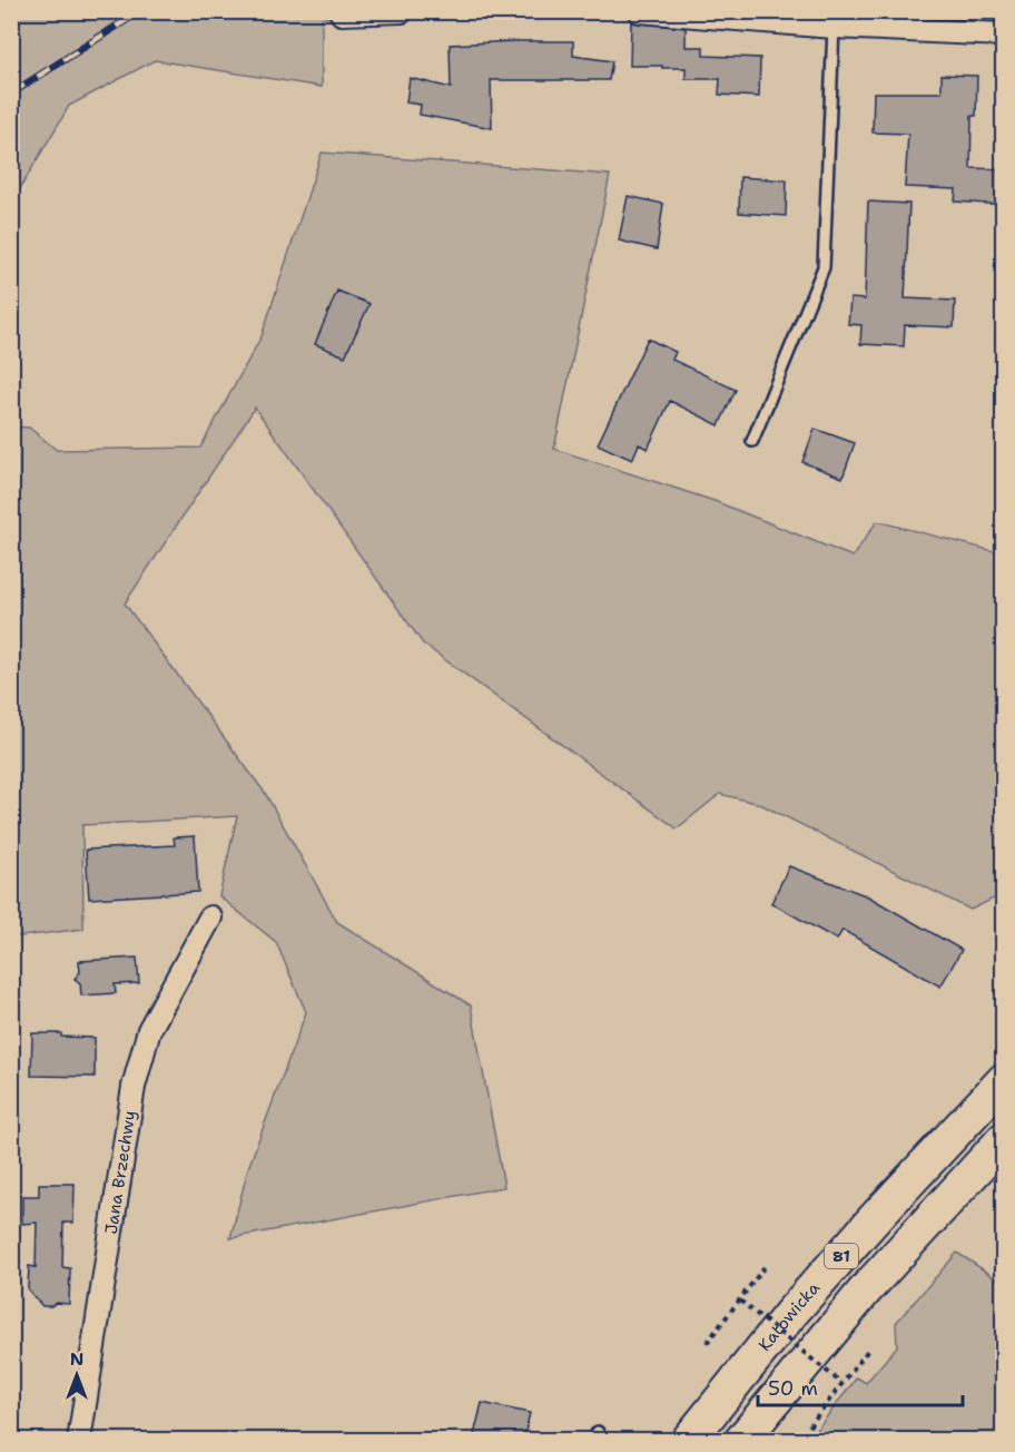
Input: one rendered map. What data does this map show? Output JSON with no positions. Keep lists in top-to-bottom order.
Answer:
{
  "streets": {
    "main road": ["81", "Katowicka"],
    "street": ["Jana Brzechwy"]
  },
  "scale_bar": "50 m",
  "north": "top"
}
